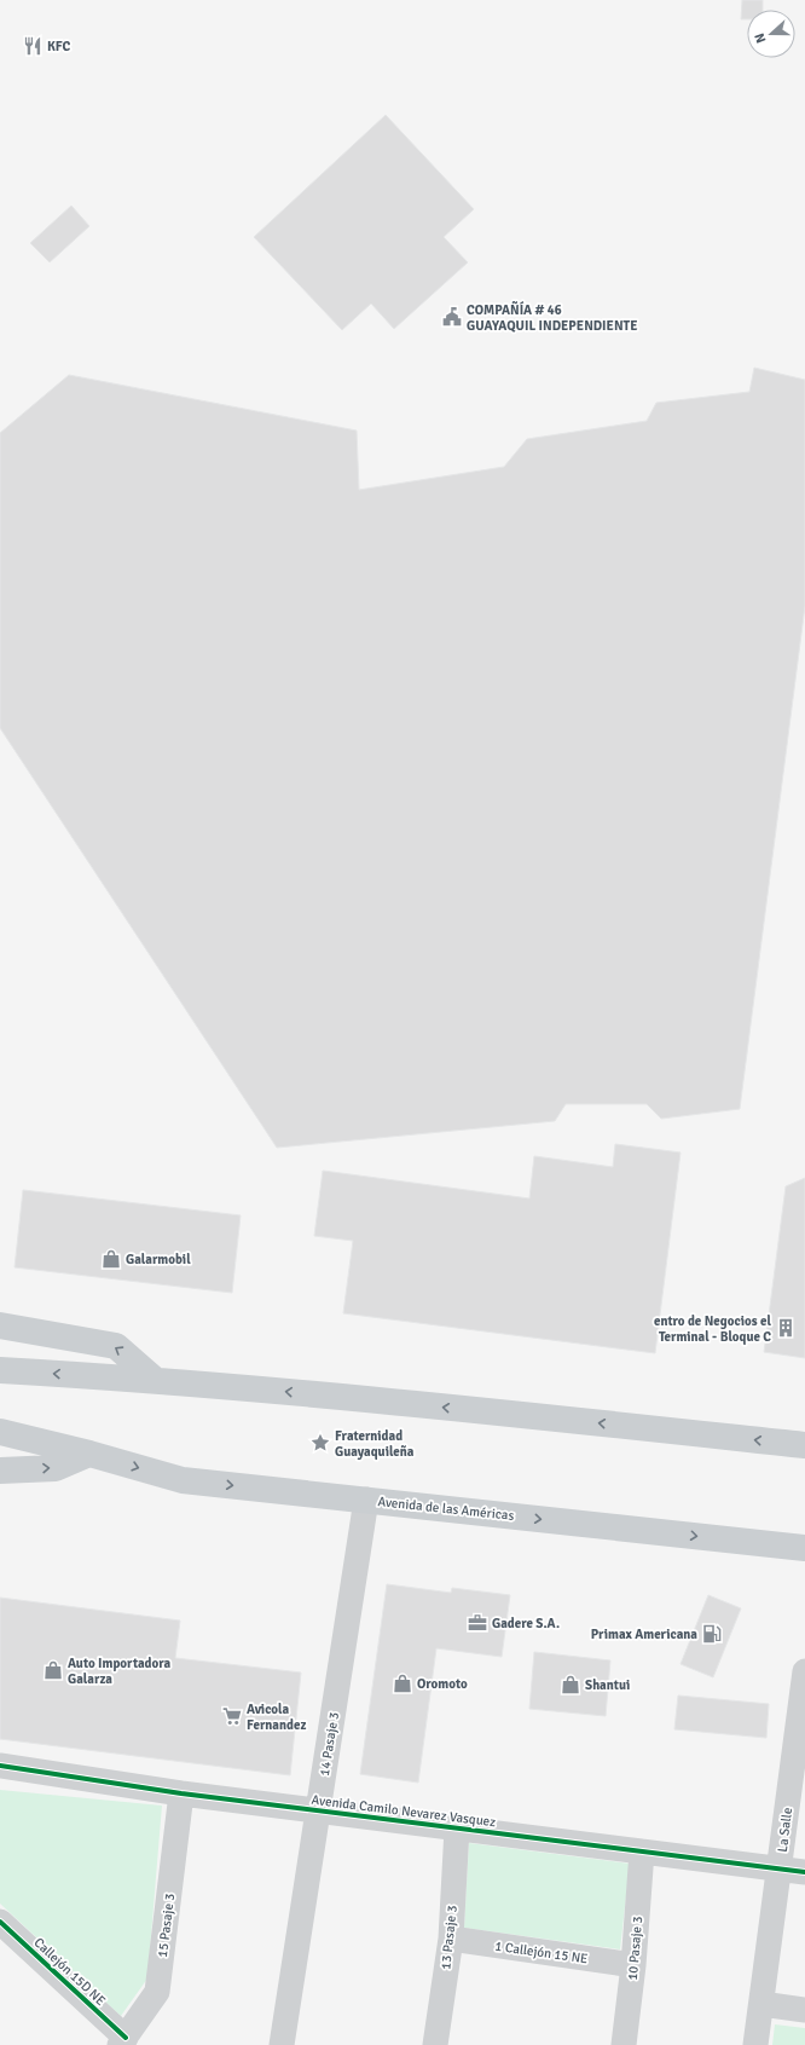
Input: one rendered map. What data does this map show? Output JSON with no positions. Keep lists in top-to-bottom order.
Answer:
{
  "streets": {
    "main road": ["Avenida de las Américas"],
    "street": [
      "14 Pasaje 3",
      "Avenida Camilo Nevarez Vasquez",
      "La Salle",
      "15 Pasaje 3",
      "13 Pasaje 3",
      "10 Pasaje 3",
      "1 Callejón 15 NE",
      "Callejón 15D NE"
    ]
  },
  "crossings": [
    ["Avenida de las Américas", "14 Pasaje 3"],
    ["14 Pasaje 3", "Avenida Camilo Nevarez Vasquez"],
    ["Avenida Camilo Nevarez Vasquez", "La Salle"],
    ["Avenida Camilo Nevarez Vasquez", "15 Pasaje 3"],
    ["Avenida Camilo Nevarez Vasquez", "13 Pasaje 3"],
    ["Avenida Camilo Nevarez Vasquez", "10 Pasaje 3"],
    ["15 Pasaje 3", "Callejón 15D NE"],
    ["13 Pasaje 3", "1 Callejón 15 NE"],
    ["10 Pasaje 3", "1 Callejón 15 NE"]
  ],
  "places": {
    "restaurant": ["KFC"],
    "public building": ["COMPAÑÍA # 46 GUAYAQUIL INDEPENDIENTE"],
    "shop": [
      "Galarmobil",
      "Auto Importadora Galarza",
      "Oromoto",
      "Shantui"
    ],
    "building": ["entro de Negocios el Terminal - Bloque C"],
    "place": ["Fraternidad Guayaquileña"],
    "office": ["Gadere S.A."],
    "fuel station": ["Primax Americana"],
    "supermarket": ["Avicola Fernandez"]
  },
  "north": "left"
}
